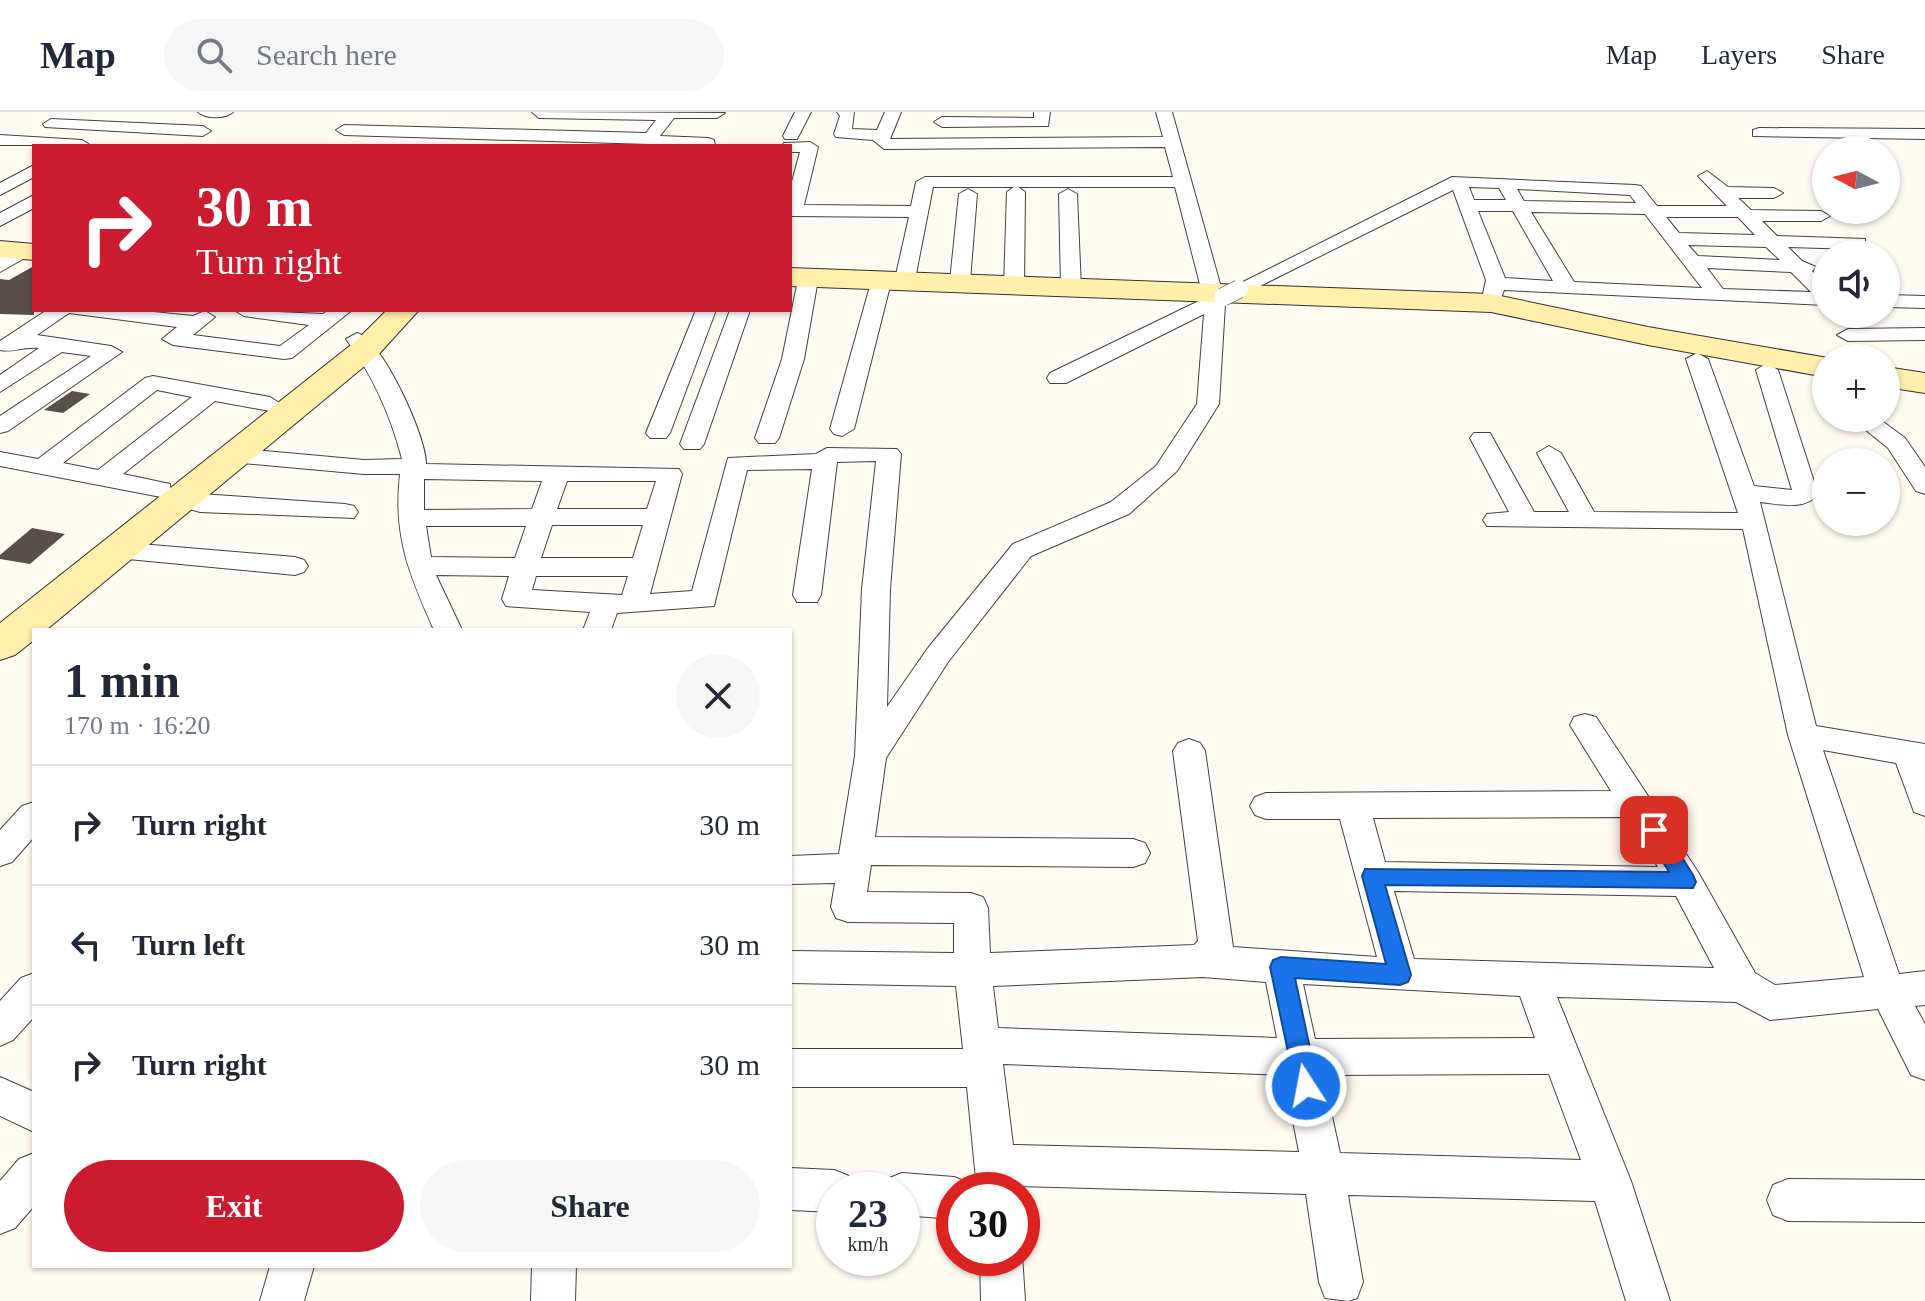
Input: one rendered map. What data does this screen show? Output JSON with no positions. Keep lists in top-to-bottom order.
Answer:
{
  "north": "left",
  "page": {
    "header": "Map",
    "search": "Search here",
    "nav": ["Map", "Layers", "Share"],
    "map_buttons": ["+", "−"],
    "turn": ["30 m", "Turn right"],
    "heading": ["1 min", "170 m · 16:20"],
    "list": [
      {
        "name": "Turn right",
        "value": "30 m"
      },
      {
        "name": "Turn left",
        "value": "30 m"
      },
      {
        "name": "Turn right",
        "value": "30 m"
      }
    ],
    "buttons": ["Exit", "Share"],
    "speed": "23 km/h",
    "limit": "30"
  }
}
